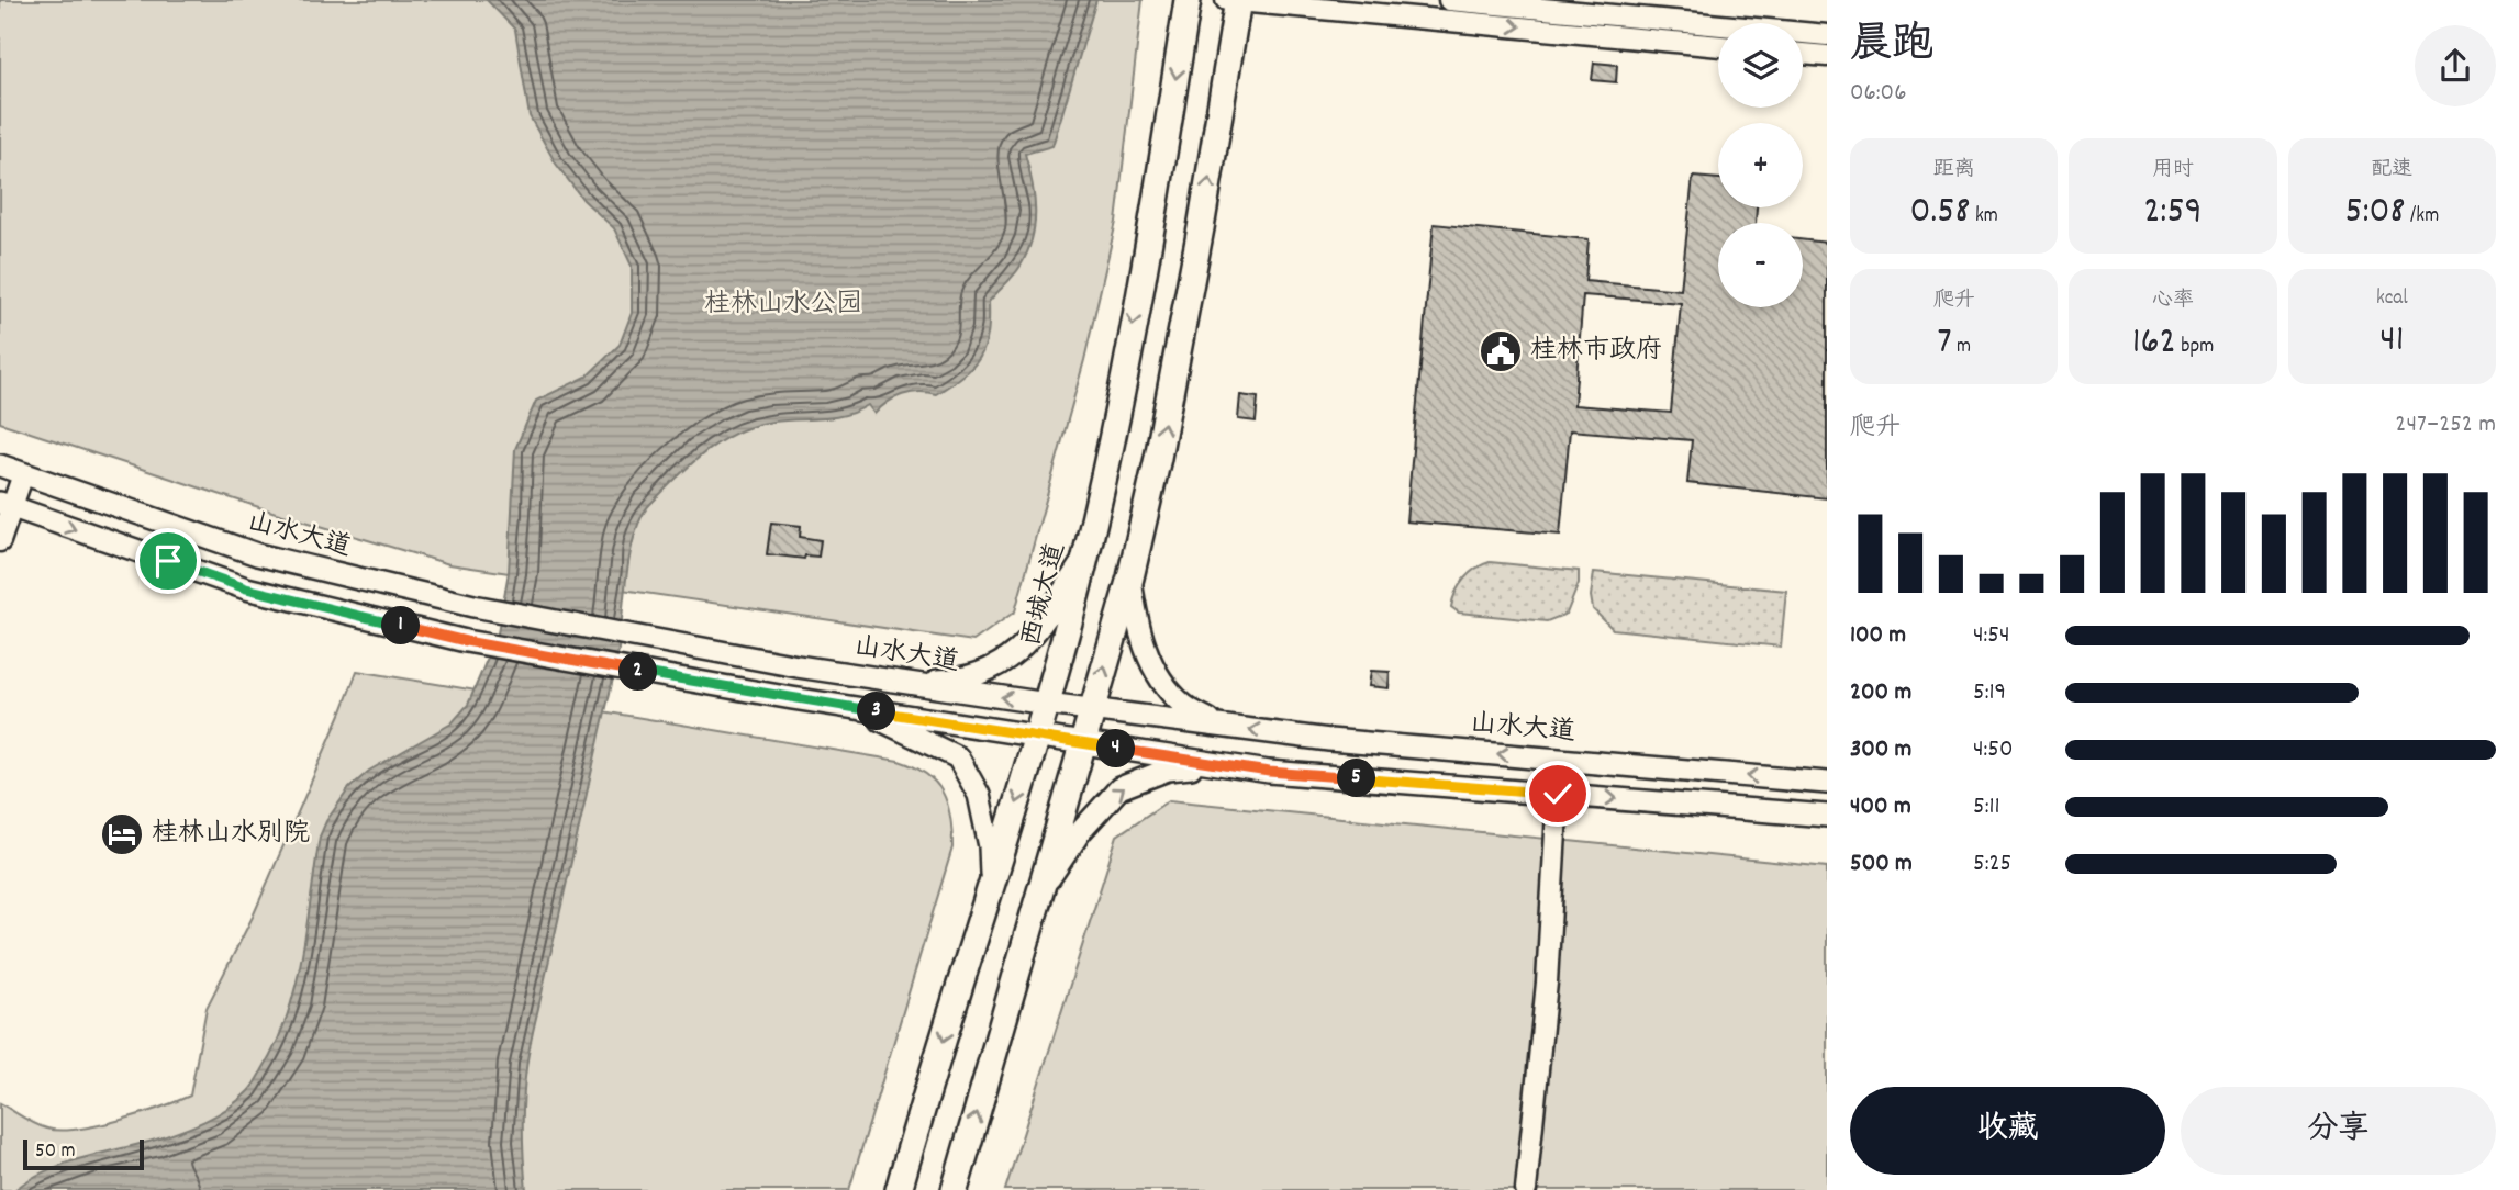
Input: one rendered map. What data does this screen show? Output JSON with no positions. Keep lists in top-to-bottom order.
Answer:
{
  "streets": {
    "highway": ["西城大道"],
    "main road": ["山水大道"]
  },
  "crossings": [
    ["山水大道", "西城大道"]
  ],
  "parks": ["桂林山水公园"],
  "places": {
    "public building": ["桂林市政府"],
    "hotel": ["桂林山水别院"]
  },
  "scale_bar": "50 m",
  "page": {
    "heading": ["晨跑", "06:06"],
    "map_buttons": ["+", "−"],
    "stats": [
      ["距离", "0.58 km"],
      ["用时", "2:59"],
      ["配速", "5:08 /km"],
      ["爬升", "7 m"],
      ["心率", "162 bpm"],
      ["kcal", "41"]
    ],
    "chart": ["爬升", "247–252 m"],
    "pins": [
      "1",
      "2",
      "3",
      "4",
      "5"
    ],
    "list": [
      {
        "name": "100 m",
        "note": "4:54"
      },
      {
        "name": "200 m",
        "note": "5:19"
      },
      {
        "name": "300 m",
        "note": "4:50"
      },
      {
        "name": "400 m",
        "note": "5:11"
      },
      {
        "name": "500 m",
        "note": "5:25"
      }
    ],
    "buttons": ["收藏", "分享"],
    "scale": "50 m"
  }
}
